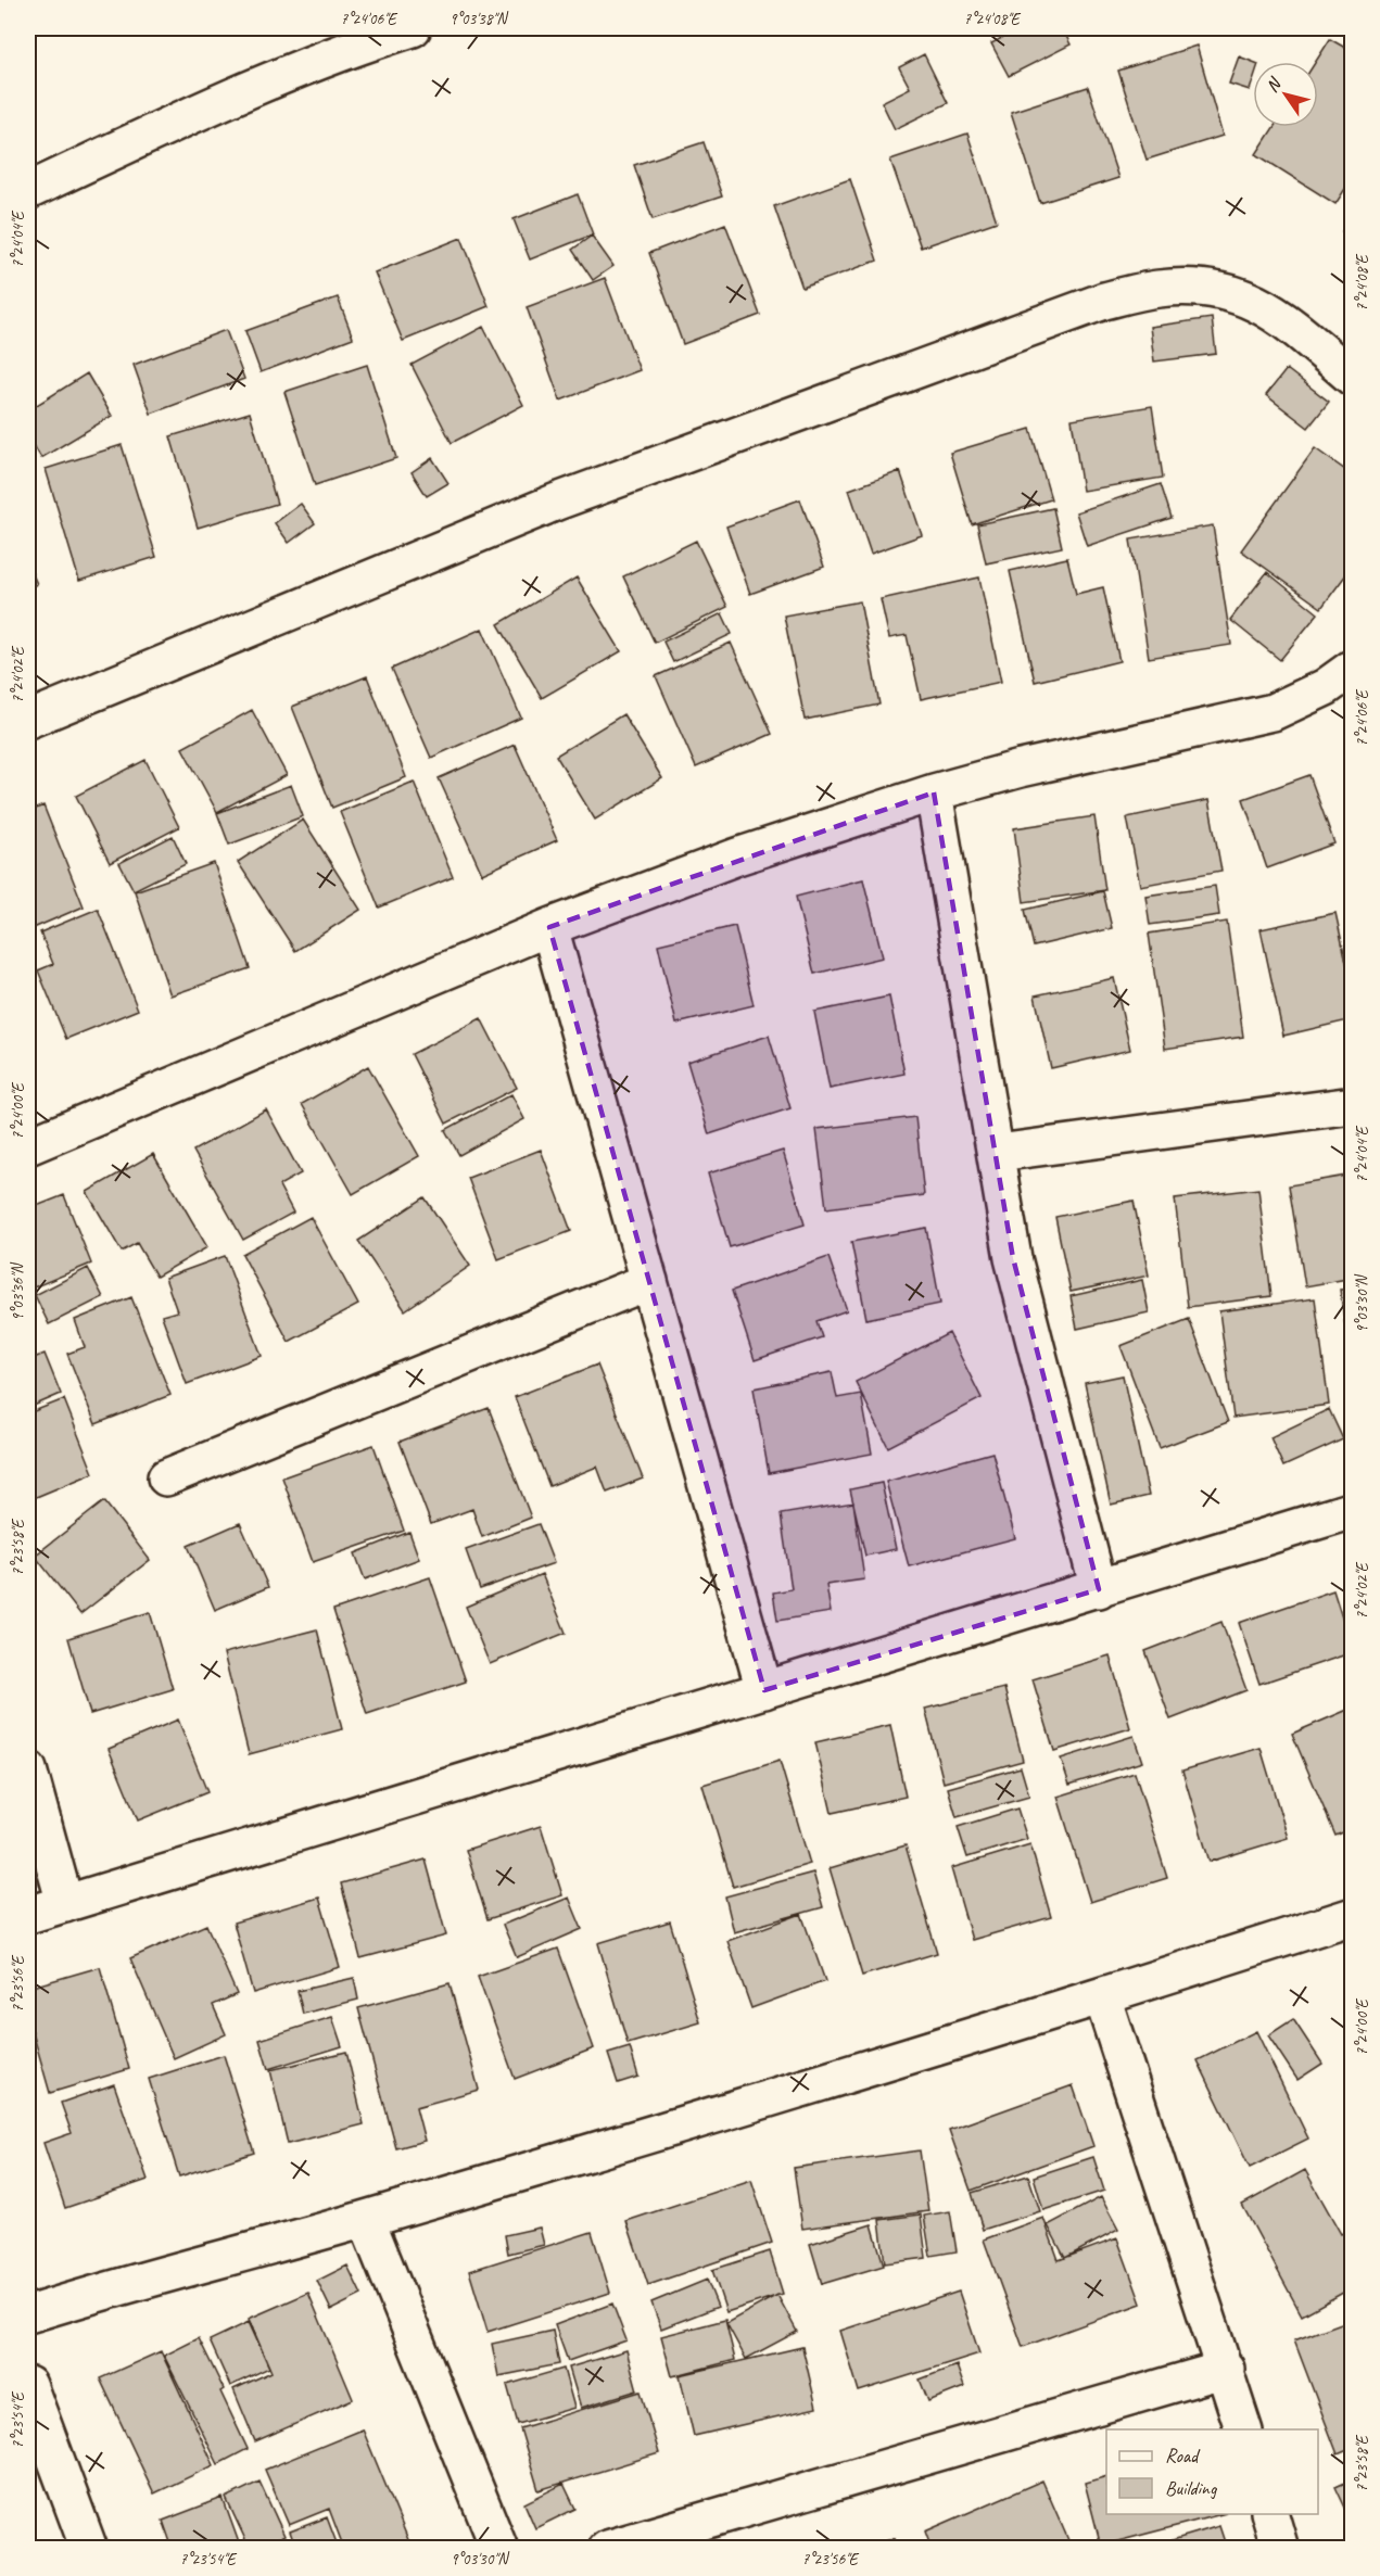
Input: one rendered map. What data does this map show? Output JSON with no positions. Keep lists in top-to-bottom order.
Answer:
{
  "legend": ["Road", "Building"],
  "north": "top left",
  "coordinates": [
    "7°24'06\"E",
    "9°03'38\"N",
    "7°24'08\"E",
    "7°24'04\"E",
    "7°24'02\"E",
    "7°24'00\"E",
    "9°03'36\"N",
    "9°03'30\"N",
    "7°23'58\"E",
    "7°23'56\"E",
    "7°23'54\"E"
  ]
}
